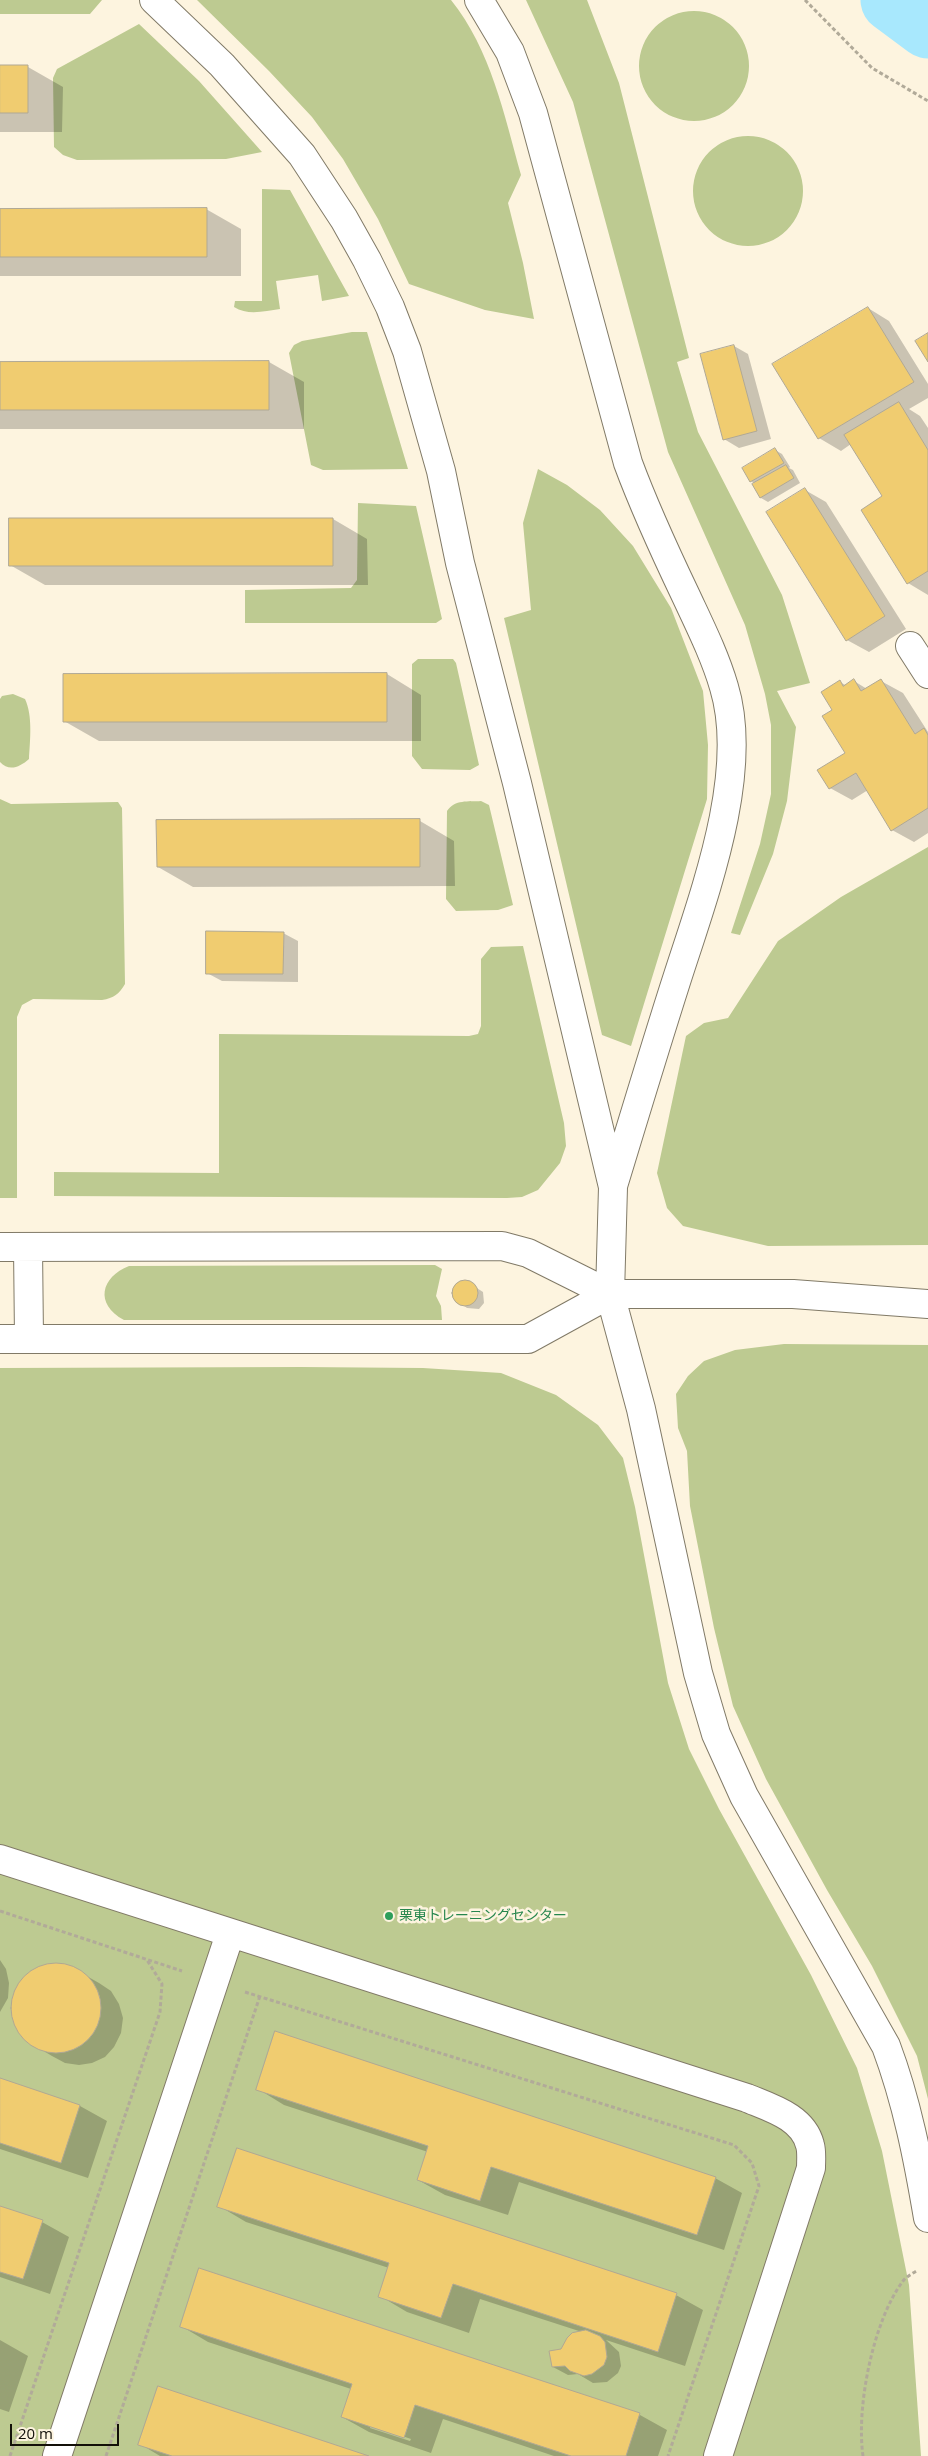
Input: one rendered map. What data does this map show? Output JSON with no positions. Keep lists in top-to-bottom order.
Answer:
{
  "places": ["栗東トレーニングセンター"],
  "scale_bar": "20 m"
}
